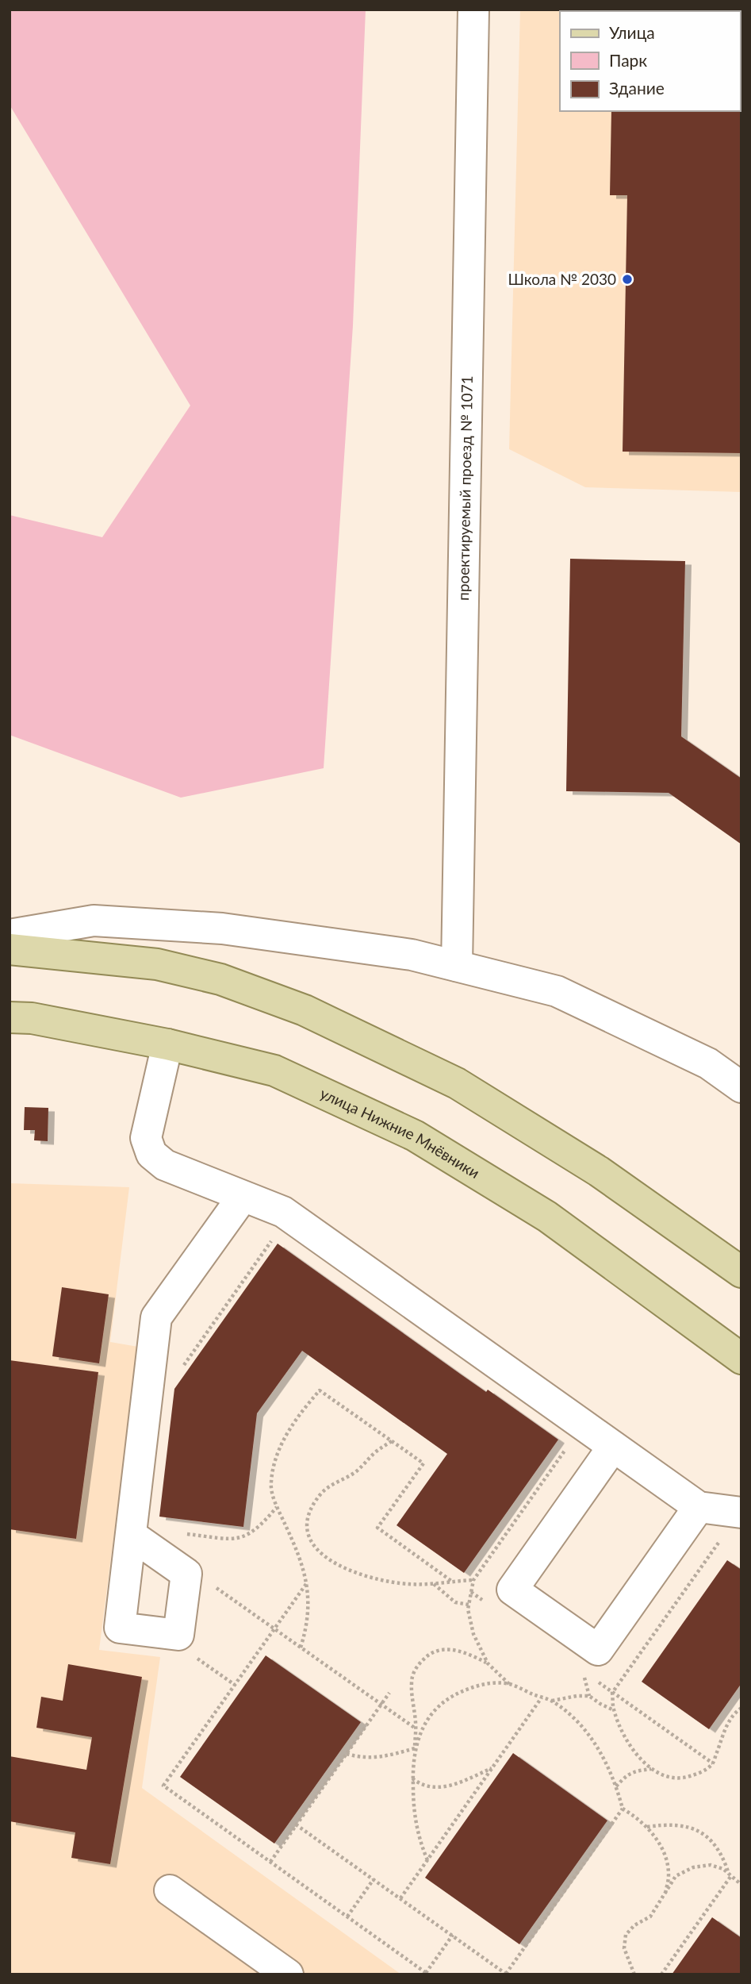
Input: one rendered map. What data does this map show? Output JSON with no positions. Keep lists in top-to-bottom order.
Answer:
{
  "streets": {
    "main road": ["улица Нижние Мнёвники"],
    "street": ["проектируемый проезд № 1071"]
  },
  "places": ["Школа № 2030"],
  "legend": ["Улица", "Парк", "Здание"]
}
